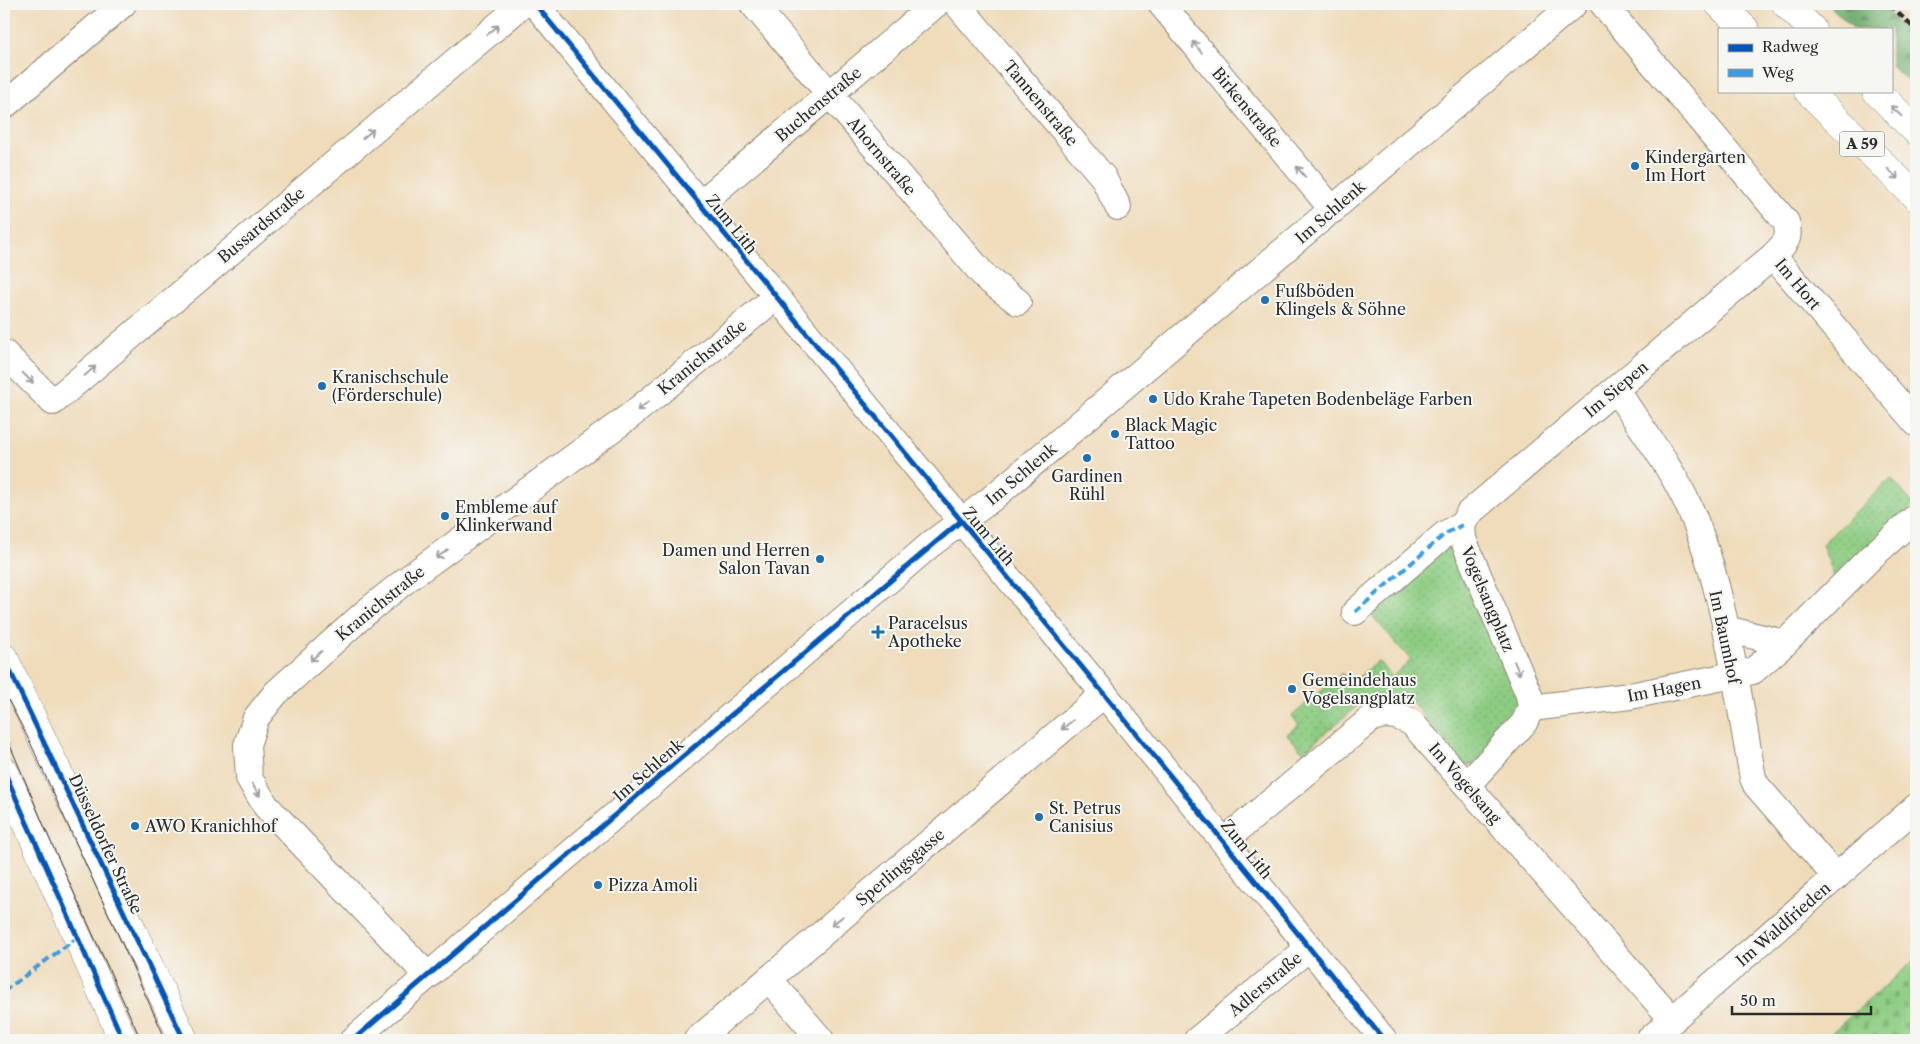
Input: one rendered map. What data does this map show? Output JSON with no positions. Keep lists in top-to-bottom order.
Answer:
{
  "streets": {
    "main road": ["A 59", "Düsseldorfer Straße"],
    "street": [
      "Tannenstraße",
      "Buchenstraße",
      "Birkenstraße",
      "Ahornstraße",
      "Im Schlenk",
      "Zum Lith",
      "Bussardstraße",
      "Im Hort",
      "Kranichstraße",
      "Im Siepen",
      "Vogelsangplatz",
      "Im Baumhof",
      "Im Hagen",
      "Im Vogelsang",
      "Sperlingsgasse",
      "Im Waldfrieden",
      "Adlerstraße"
    ]
  },
  "crossings": [
    ["Buchenstraße", "Ahornstraße"],
    ["Buchenstraße", "Zum Lith"],
    ["Birkenstraße", "Im Schlenk"],
    ["Im Schlenk", "Zum Lith"],
    ["Im Schlenk", "Kranichstraße"],
    ["Zum Lith", "Kranichstraße"],
    ["Zum Lith", "Im Vogelsang"],
    ["Zum Lith", "Sperlingsgasse"],
    ["Zum Lith", "Adlerstraße"],
    ["Im Hort", "Im Siepen"],
    ["Im Siepen", "Vogelsangplatz"],
    ["Im Siepen", "Im Baumhof"],
    ["Vogelsangplatz", "Im Hagen"],
    ["Im Baumhof", "Im Hagen"],
    ["Im Baumhof", "Im Waldfrieden"],
    ["Im Vogelsang", "Im Waldfrieden"]
  ],
  "one_way": [
    "Birkenstraße",
    "Bussardstraße",
    "Vogelsangplatz",
    "Sperlingsgasse"
  ],
  "places": {
    "other": [
      "Kindergarten Im Hort",
      "Fußböden Klingels & Söhne",
      "Kranischschule (Förderschule)",
      "Udo Krahe Tapeten Bodenbeläge Farben",
      "Black Magic Tattoo",
      "Gardinen Rühl",
      "Embleme auf Klinkerwand",
      "Damen und Herren Salon Tavan",
      "Gemeindehaus Vogelsangplatz",
      "St. Petrus Canisius",
      "AWO Kranichhof",
      "Pizza Amoli"
    ],
    "health": ["Paracelsus Apotheke"]
  },
  "legend": ["Radweg", "Weg"],
  "scale_bar": "50 m"
}
